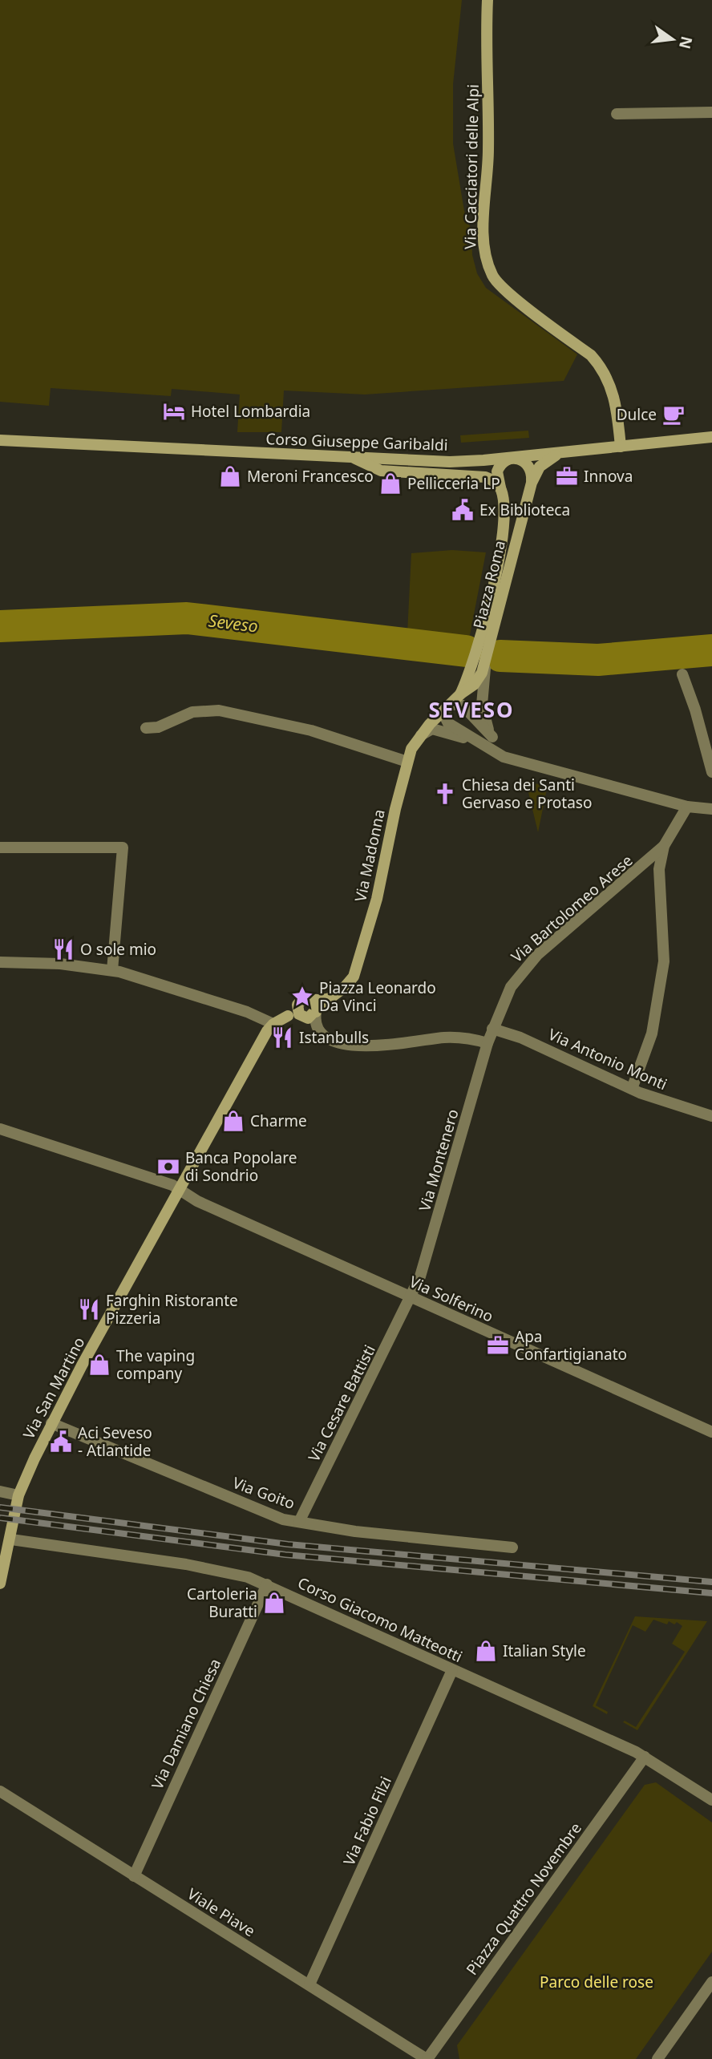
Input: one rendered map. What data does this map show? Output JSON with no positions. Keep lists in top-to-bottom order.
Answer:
{
  "streets": {
    "street": [
      "Via Cacciatori delle Alpi",
      "Corso Giuseppe Garibaldi",
      "Piazza Roma",
      "Via Madonna",
      "Via Bartolomeo Arese",
      "Via Antonio Monti",
      "Via Montenero",
      "Via Solferino",
      "Via San Martino",
      "Via Cesare Battisti",
      "Via Goito",
      "Corso Giacomo Matteotti",
      "Via Damiano Chiesa",
      "Via Fabio Filzi",
      "Piazza Quattro Novembre",
      "Viale Piave"
    ]
  },
  "crossings": [
    ["Via Cacciatori delle Alpi", "Corso Giuseppe Garibaldi"],
    ["Corso Giuseppe Garibaldi", "Piazza Roma"],
    ["Via Bartolomeo Arese", "Via Antonio Monti"],
    ["Via Bartolomeo Arese", "Via Montenero"],
    ["Via Antonio Monti", "Via Montenero"],
    ["Via Montenero", "Via Solferino"],
    ["Via Montenero", "Via Cesare Battisti"],
    ["Via Solferino", "Via San Martino"],
    ["Via Solferino", "Via Cesare Battisti"],
    ["Via San Martino", "Via Goito"],
    ["Via San Martino", "Corso Giacomo Matteotti"],
    ["Via Cesare Battisti", "Via Goito"],
    ["Corso Giacomo Matteotti", "Via Damiano Chiesa"],
    ["Corso Giacomo Matteotti", "Via Fabio Filzi"],
    ["Corso Giacomo Matteotti", "Piazza Quattro Novembre"],
    ["Via Damiano Chiesa", "Viale Piave"],
    ["Via Fabio Filzi", "Viale Piave"],
    ["Piazza Quattro Novembre", "Viale Piave"]
  ],
  "districts": ["SEVESO"],
  "water": ["Seveso"],
  "parks": ["Parco delle rose"],
  "places": {
    "hotel": ["Hotel Lombardia"],
    "cafe": ["Dulce"],
    "shop": [
      "Meroni Francesco",
      "Pellicceria LP",
      "Charme",
      "The vaping company",
      "Cartoleria Buratti",
      "Italian Style"
    ],
    "office": ["Innova", "Apa Confartigianato"],
    "public building": ["Ex Biblioteca", "Aci Seveso - Atlantide"],
    "church": ["Chiesa dei Santi Gervaso e Protaso"],
    "restaurant": ["O sole mio", "Istanbulls", "Farghin Ristorante Pizzeria"],
    "place": ["Piazza Leonardo Da Vinci"],
    "bank": ["Banca Popolare di Sondrio"]
  },
  "north": "right"
}
